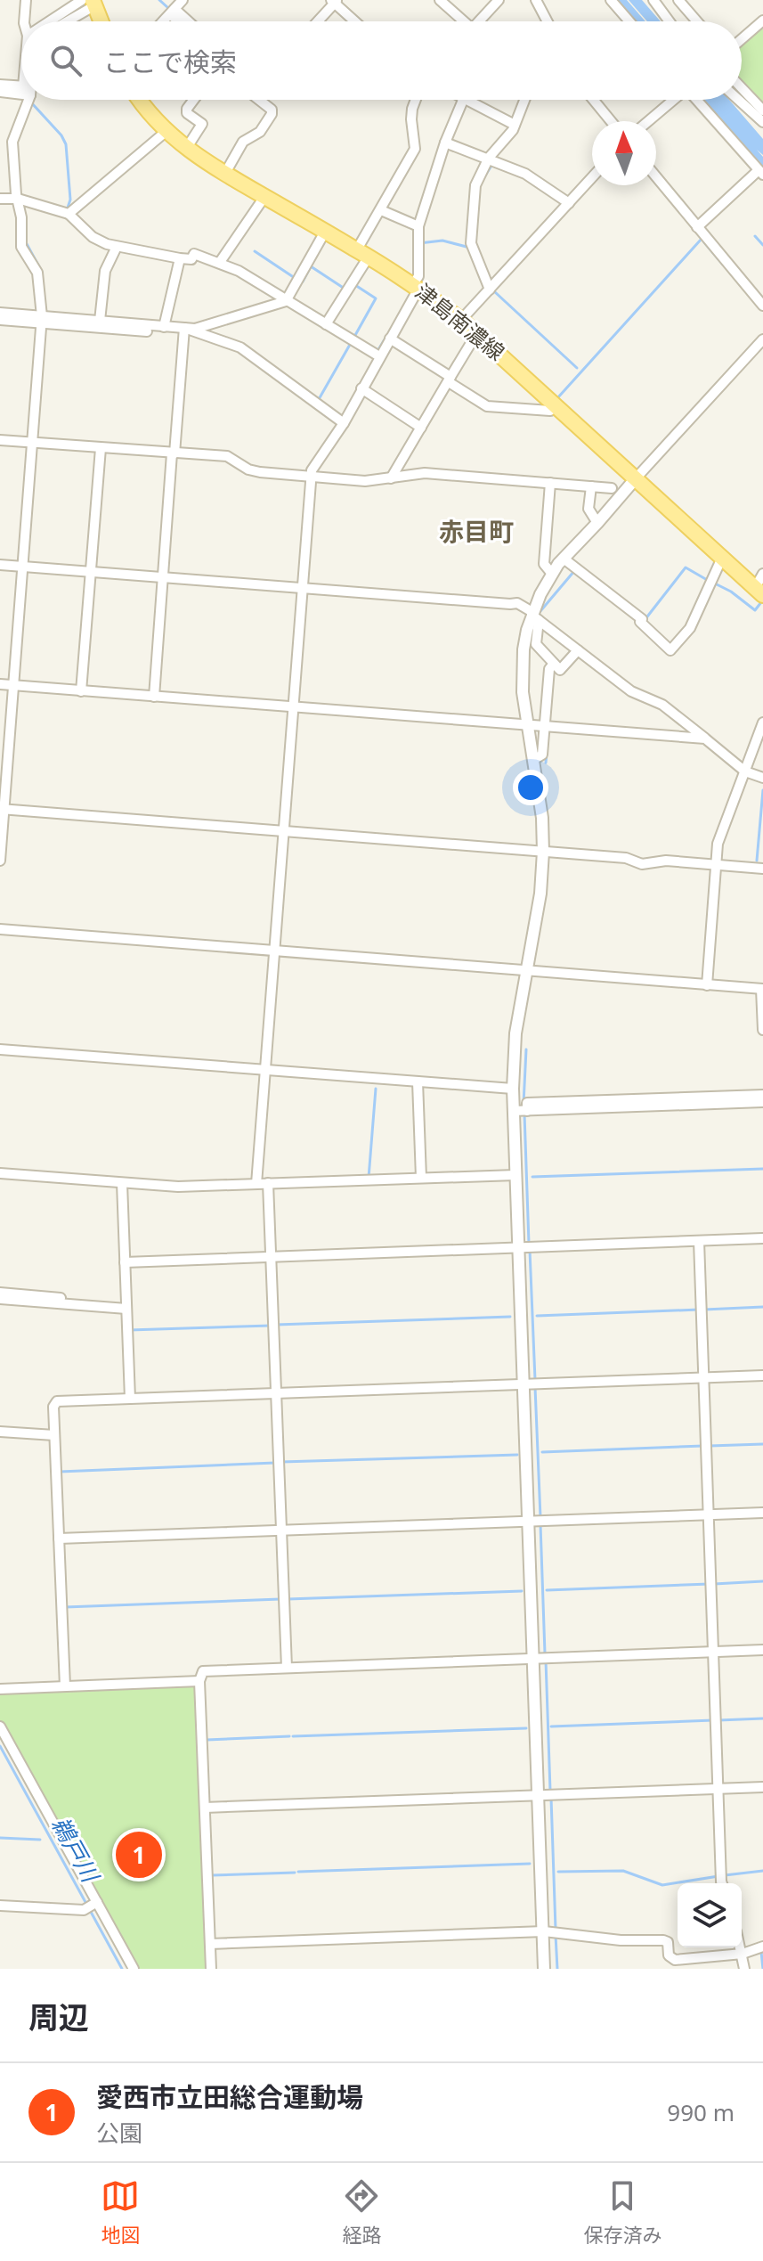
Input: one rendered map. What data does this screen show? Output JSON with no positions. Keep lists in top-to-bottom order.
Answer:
{
  "streets": {
    "main road": ["津島南濃線"]
  },
  "districts": ["赤目町"],
  "water": ["鵜戸川"],
  "north": "top",
  "page": {
    "search": "ここで検索",
    "pins": "1",
    "heading": "周辺",
    "list": [
      {
        "mark": "1",
        "name": "愛西市立田総合運動場",
        "note": "公園",
        "value": "990 m"
      }
    ],
    "nav": ["地図", "経路", "保存済み"]
  }
}
